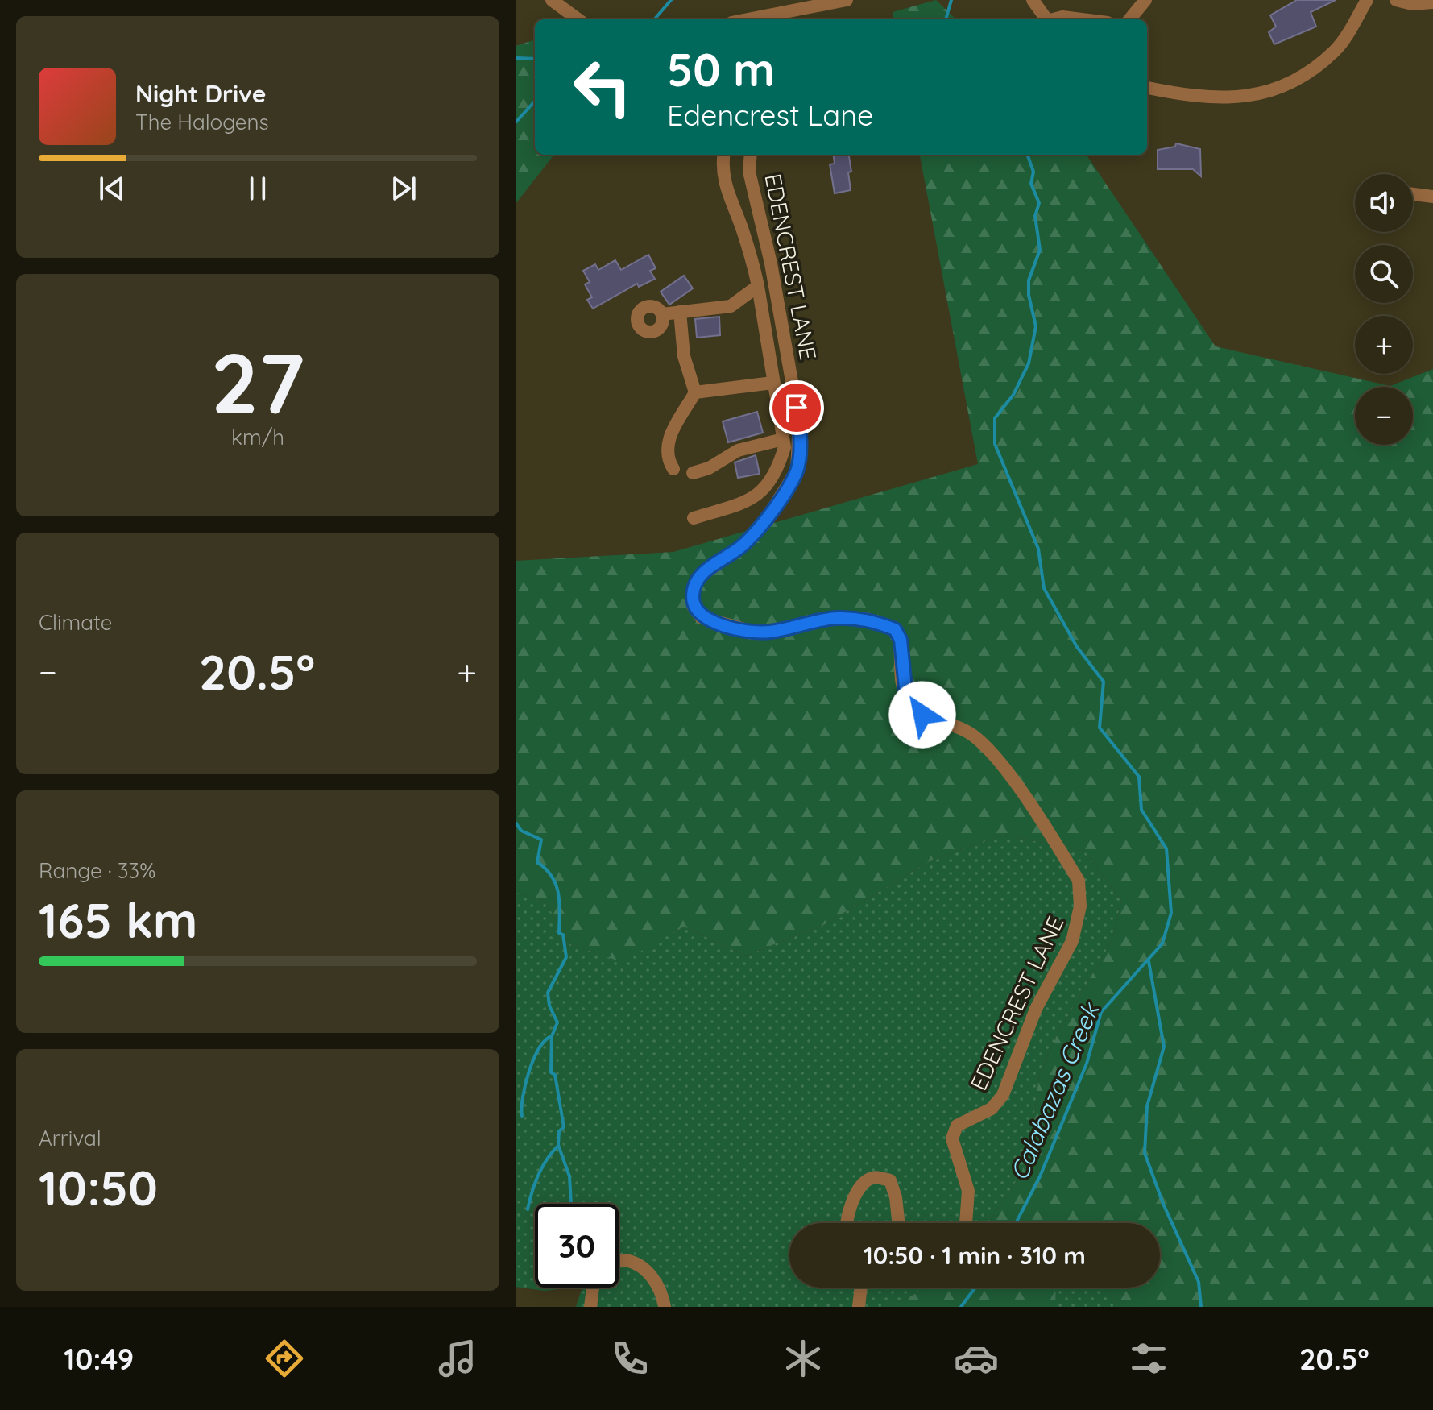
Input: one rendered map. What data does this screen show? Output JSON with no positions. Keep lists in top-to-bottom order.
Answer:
{
  "streets": {
    "street": ["EDENCREST LANE"]
  },
  "water": ["Calabazas Creek"],
  "page": {
    "turn": ["50 m", "Edencrest Lane"],
    "song": ["Night Drive", "The Halogens"],
    "map_buttons": ["+", "−"],
    "tile": [
      ["27", "km/h"],
      "Climate",
      ["Range · 33%", "165 km"],
      ["Arrival", "10:50"]
    ],
    "heat": ["−", "20.5°", "+"],
    "limit": "30",
    "trip": "10:50 · 1 min · 310 m",
    "tabs": ["10:49", "20.5°"]
  }
}
